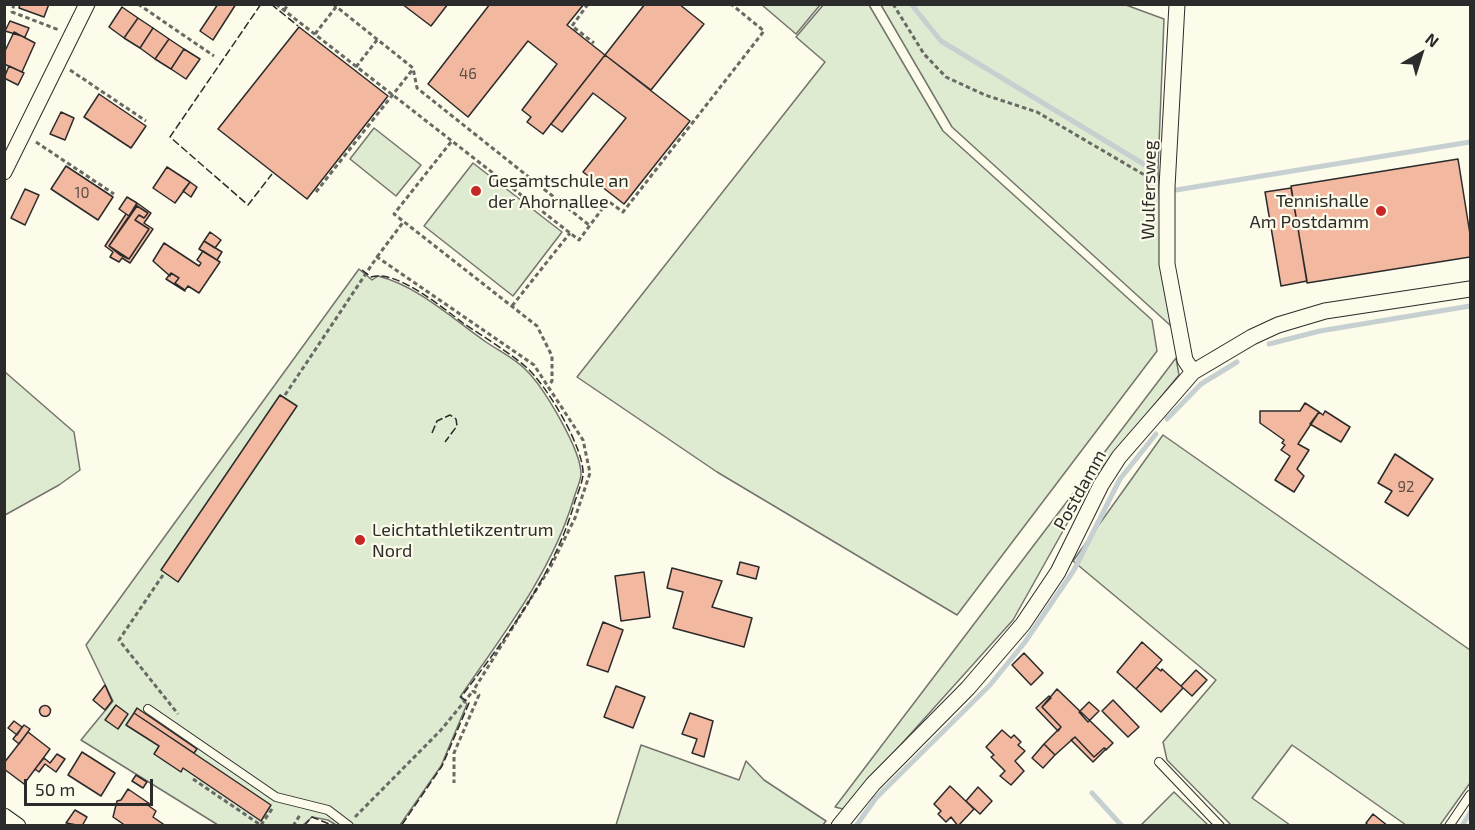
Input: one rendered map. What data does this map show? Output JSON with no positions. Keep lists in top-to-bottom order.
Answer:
{
  "streets": {
    "street": ["Wulfersweg", "Postdamm"]
  },
  "crossings": [
    ["Wulfersweg", "Postdamm"]
  ],
  "places": ["Gesamtschule an der Ahornallee", "Tennishalle Am Postdamm", "Leichtathletikzentrum Nord"],
  "house_numbers": ["46", "10", "92"],
  "scale_bar": "50 m",
  "north": "top right"
}
